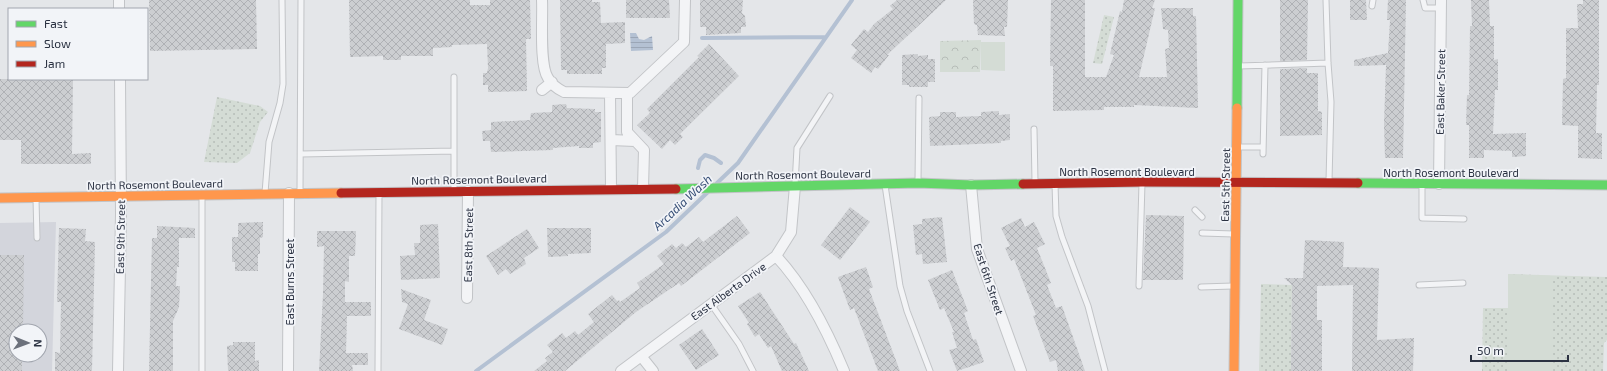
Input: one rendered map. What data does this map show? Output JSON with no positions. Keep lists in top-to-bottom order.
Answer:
{
  "streets": {
    "street": [
      "East Baker Street",
      "North Rosemont Boulevard",
      "East 5th Street",
      "East 9th Street",
      "East 8th Street",
      "East 6th Street",
      "East Burns Street",
      "East Alberta Drive"
    ]
  },
  "crossings": [
    ["East Baker Street", "North Rosemont Boulevard"],
    ["North Rosemont Boulevard", "East 5th Street"],
    ["North Rosemont Boulevard", "East 9th Street"],
    ["North Rosemont Boulevard", "East 8th Street"],
    ["North Rosemont Boulevard", "East 6th Street"],
    ["North Rosemont Boulevard", "East Burns Street"],
    ["North Rosemont Boulevard", "East Alberta Drive"]
  ],
  "water": ["Arcadia Wash"],
  "legend": ["Fast", "Slow", "Jam"],
  "scale_bar": "50 m",
  "north": "right"
}
